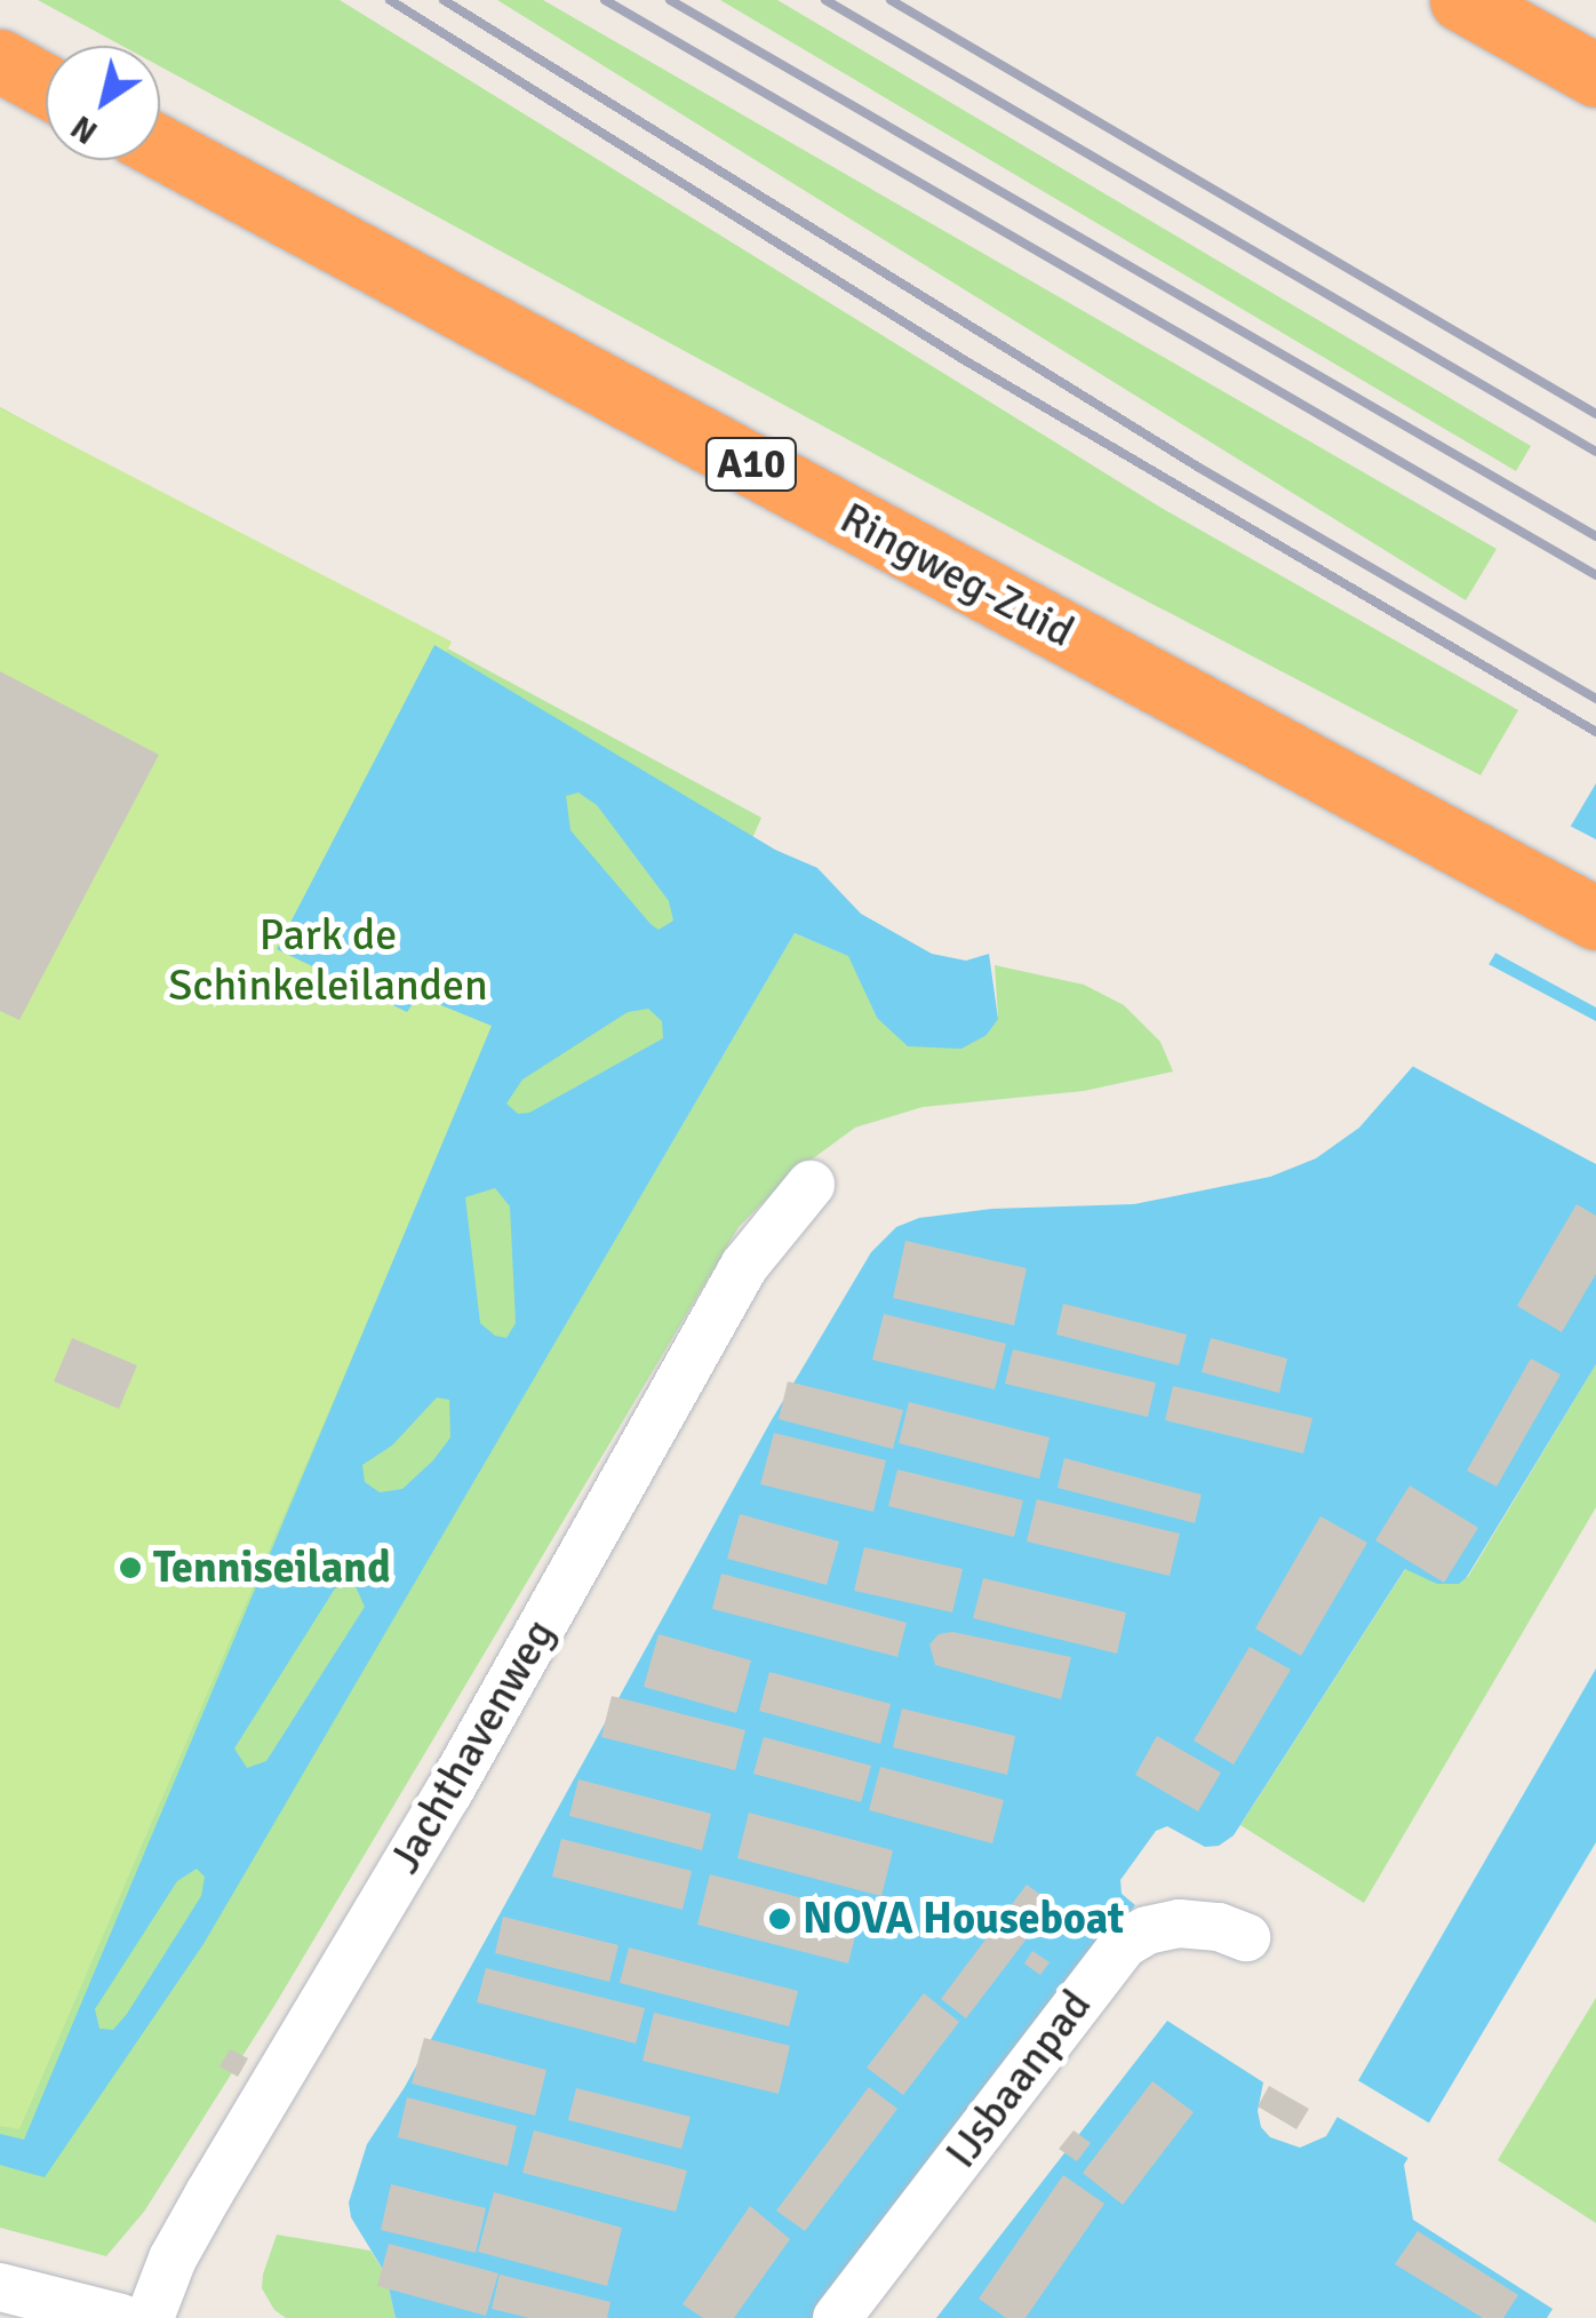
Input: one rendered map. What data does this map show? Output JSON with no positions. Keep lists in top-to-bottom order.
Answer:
{
  "streets": {
    "highway": ["A10", "Ringweg-Zuid"],
    "street": ["Jachthavenweg", "IJsbaanpad"]
  },
  "parks": ["Park de Schinkeleilanden"],
  "places": ["Tenniseiland", "NOVA Houseboat"],
  "north": "bottom left"
}
